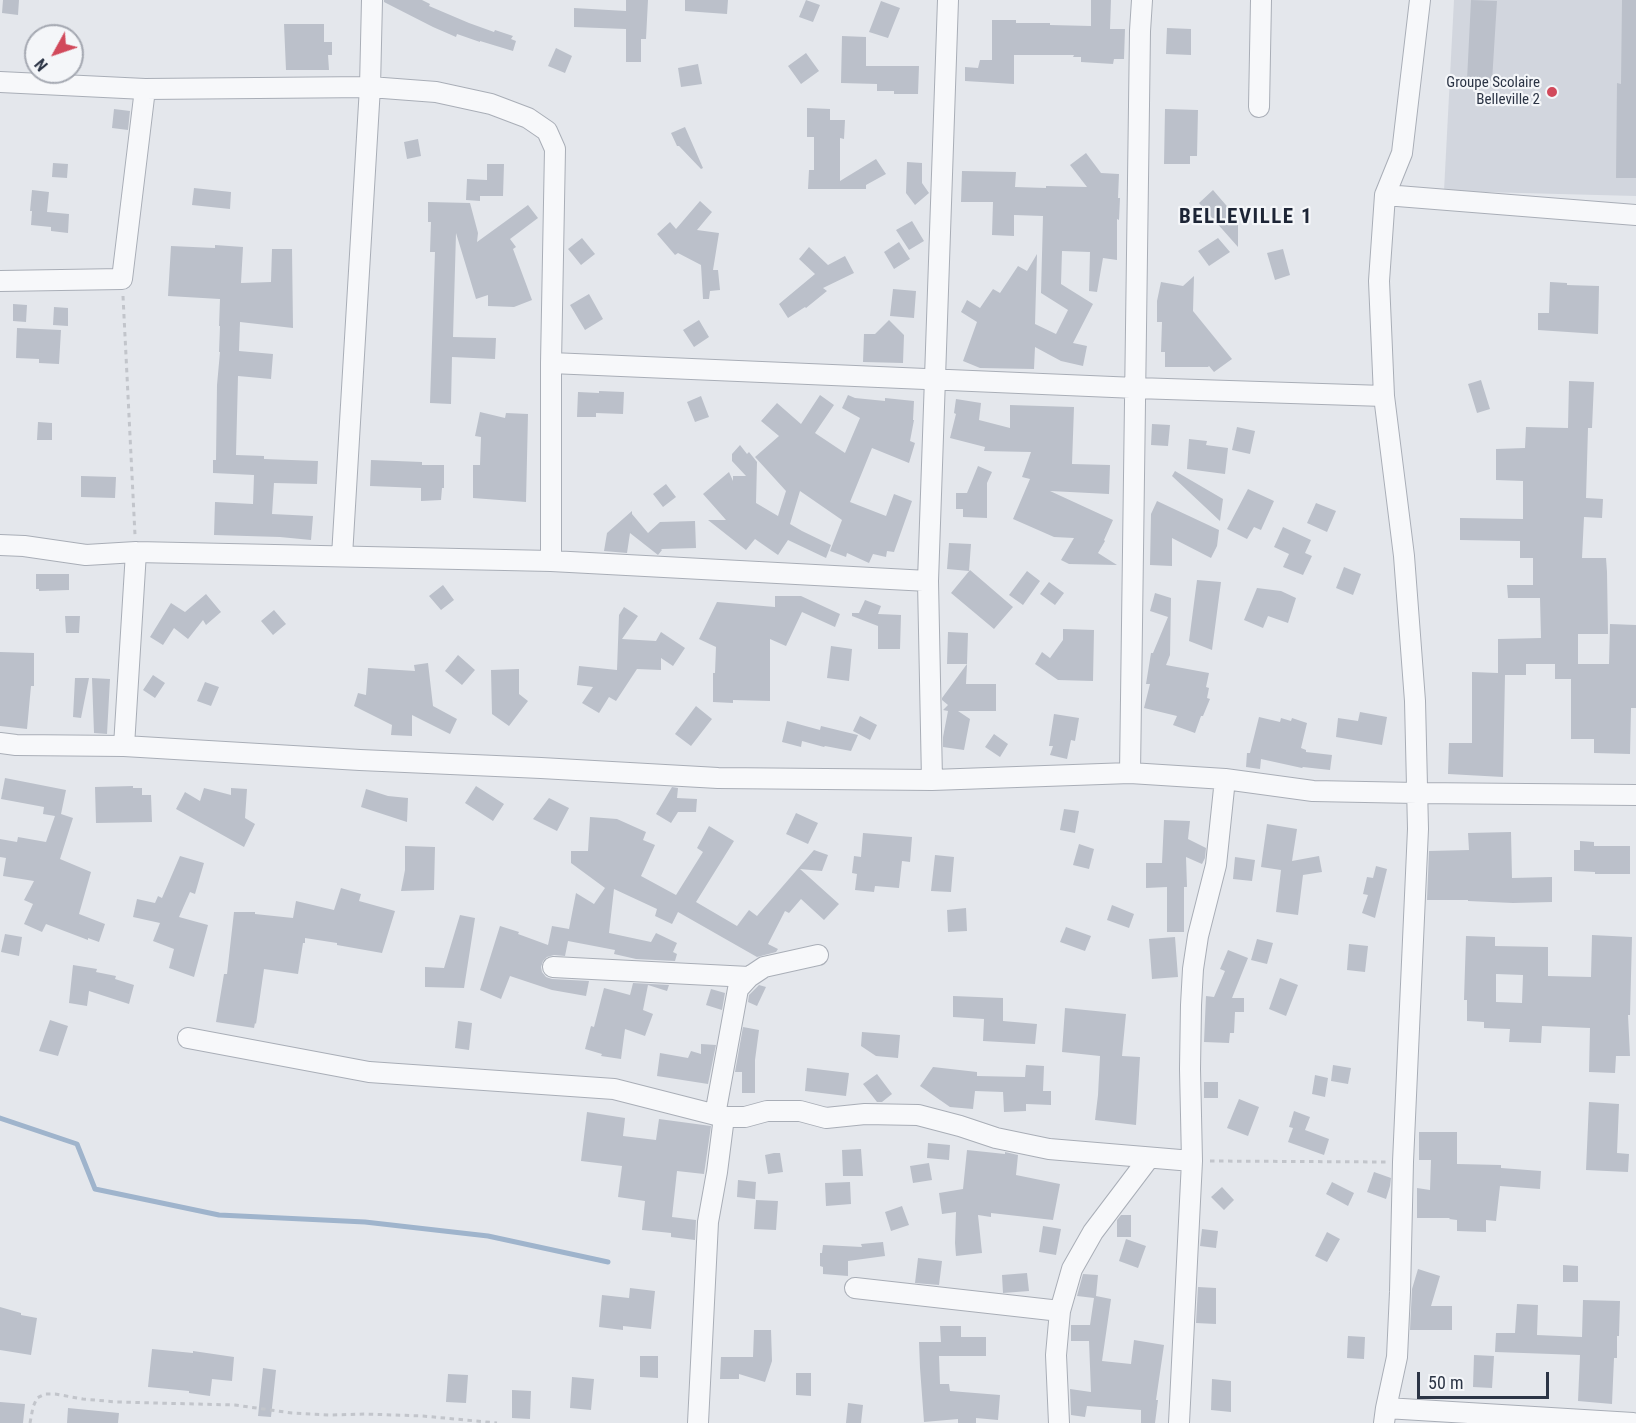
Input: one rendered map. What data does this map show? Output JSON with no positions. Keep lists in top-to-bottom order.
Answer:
{
  "districts": ["BELLEVILLE 1"],
  "places": ["Groupe Scolaire Belleville 2"],
  "scale_bar": "50 m",
  "north": "bottom left"
}
